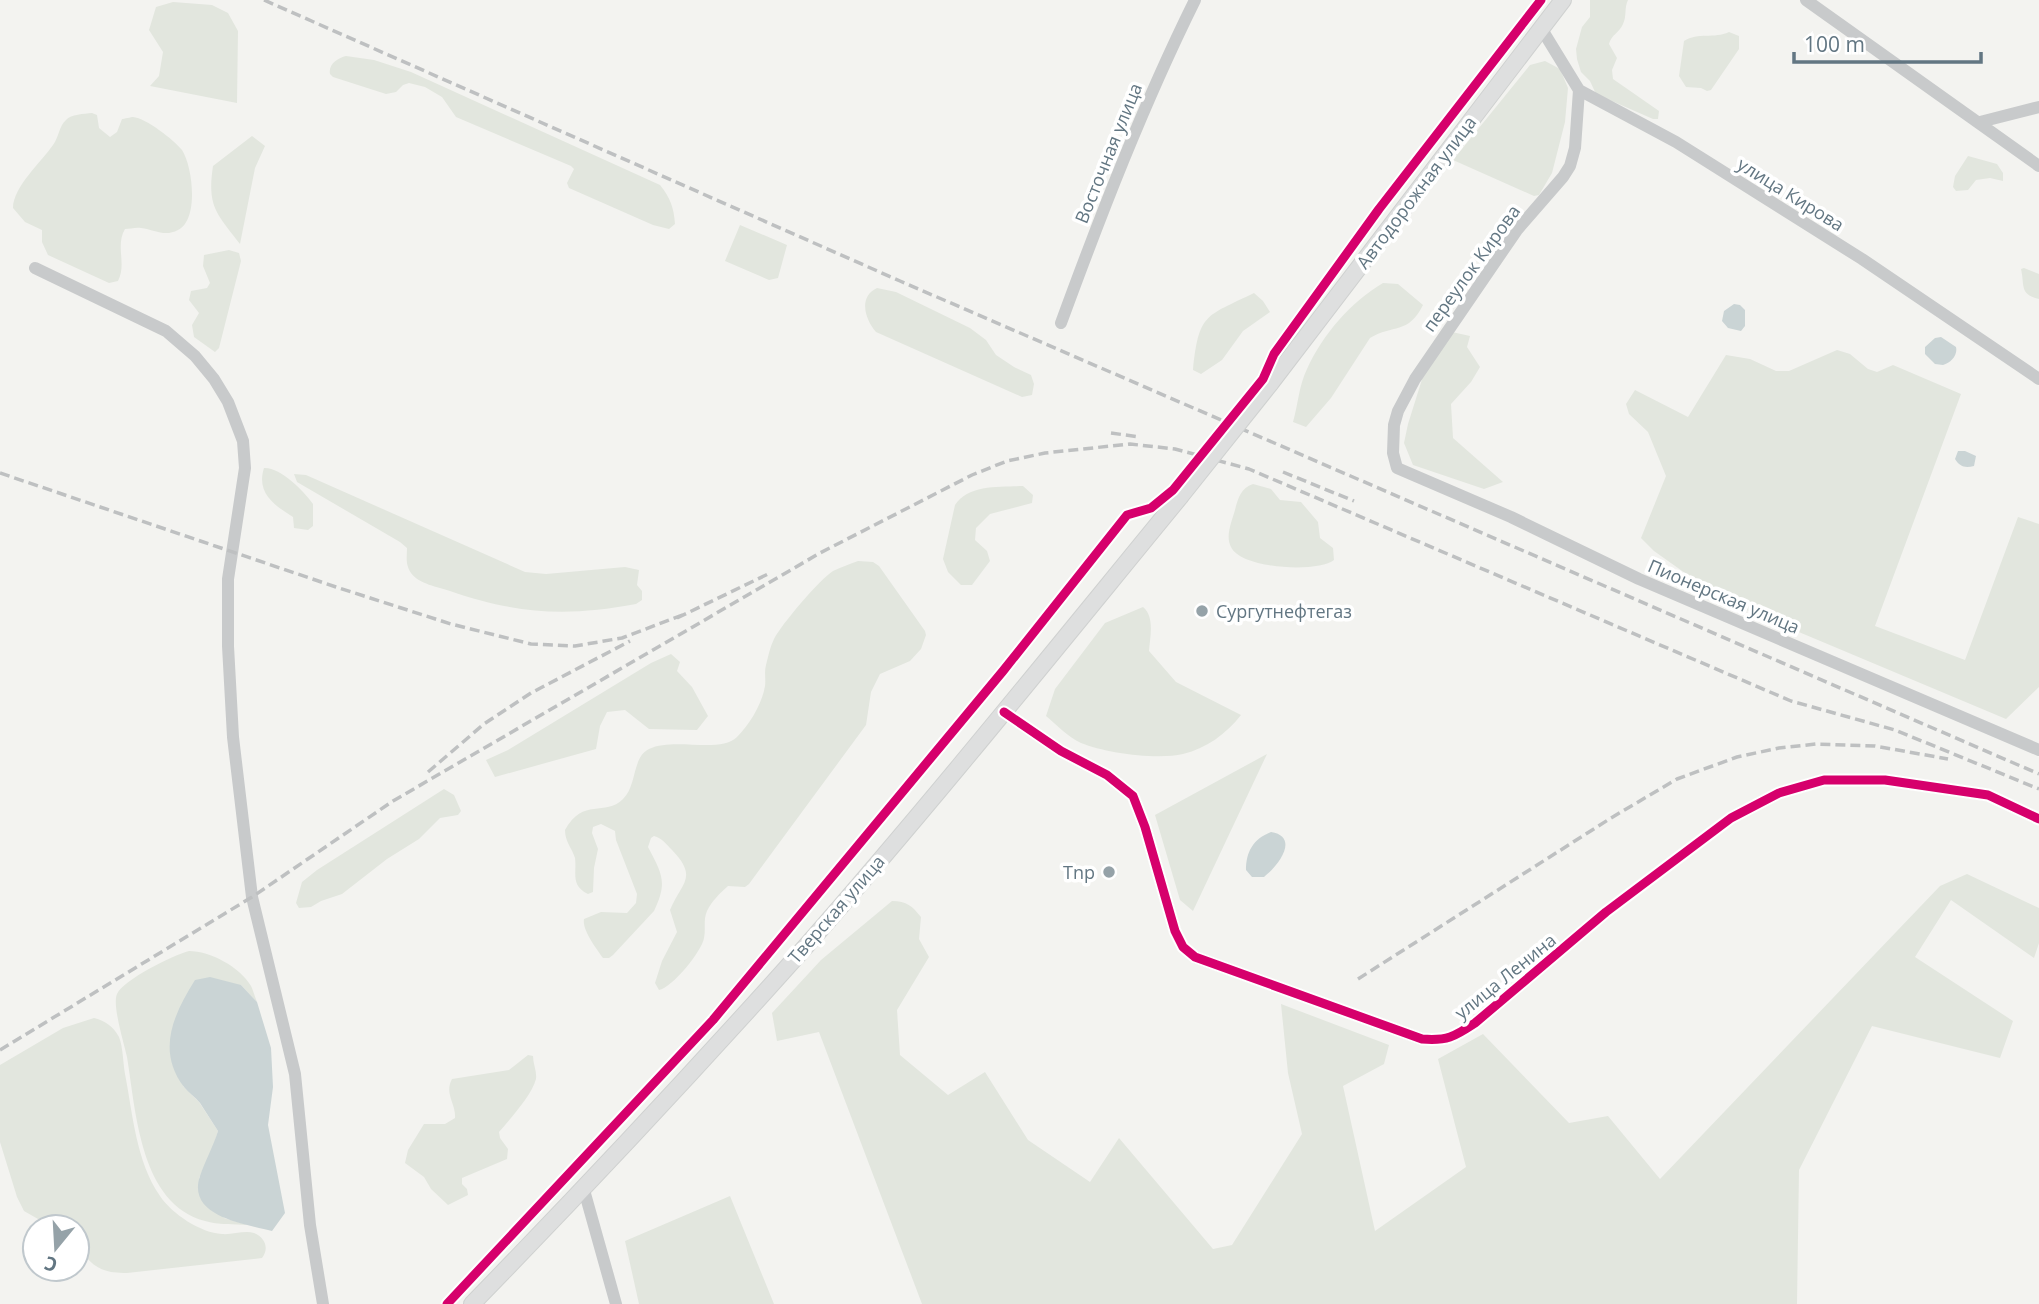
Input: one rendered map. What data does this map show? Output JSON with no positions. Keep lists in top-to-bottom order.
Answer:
{
  "streets": {
    "main road": ["Автодорожная улица", "Тверская улица"],
    "street": [
      "Восточная улица",
      "улица Кирова",
      "переулок Кирова",
      "Пионерская улица",
      "улица Ленина"
    ]
  },
  "crossings": [
    ["Автодорожная улица", "Тверская улица"],
    ["улица Кирова", "переулок Кирова"],
    ["переулок Кирова", "Пионерская улица"],
    ["Тверская улица", "улица Ленина"]
  ],
  "places": ["Сургутнефтегаз", "Tnp"],
  "scale_bar": "100 m",
  "north": "bottom"
}
